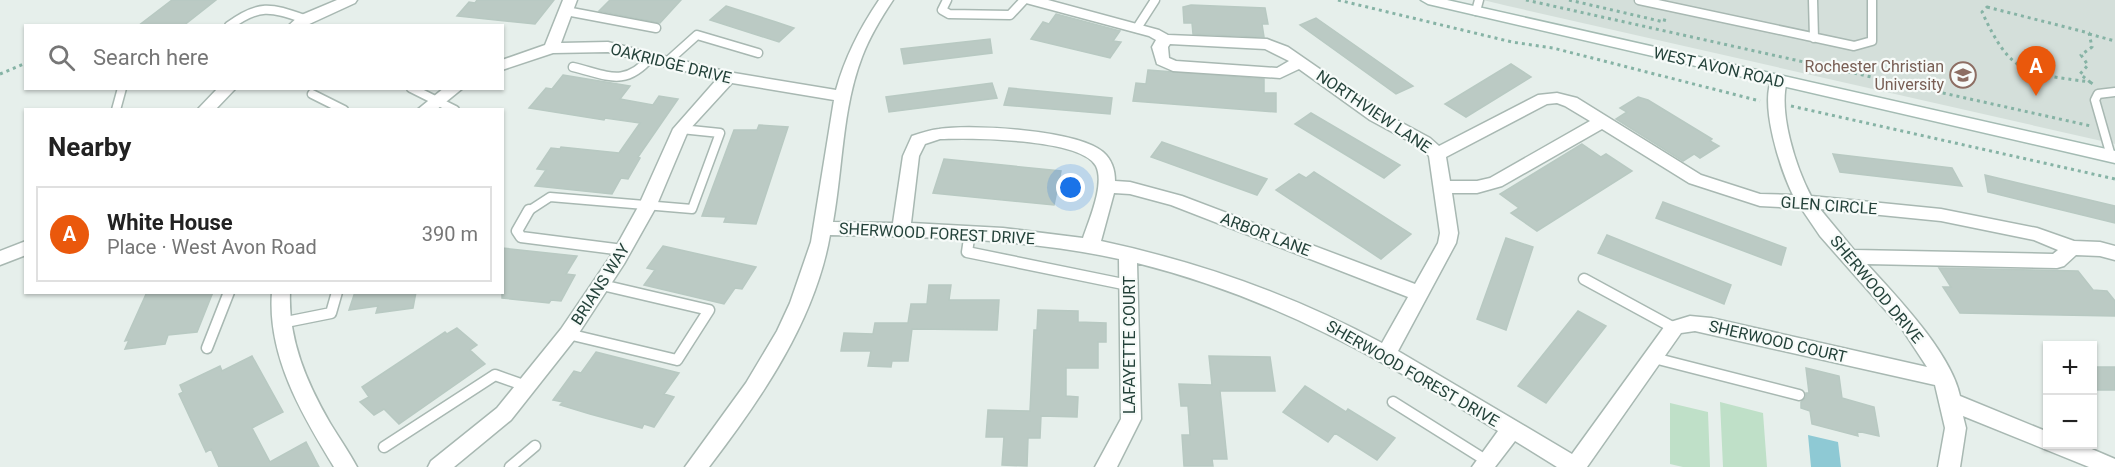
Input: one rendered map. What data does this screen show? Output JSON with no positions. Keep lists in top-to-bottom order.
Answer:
{
  "streets": {
    "street": [
      "OAKRIDGE DRIVE",
      "WEST AVON ROAD",
      "NORTHVIEW LANE",
      "GLEN CIRCLE",
      "SHERWOOD FOREST DRIVE",
      "ARBOR LANE",
      "BRIANS WAY",
      "SHERWOOD DRIVE",
      "SHERWOOD COURT",
      "LAFAYETTE COURT"
    ]
  },
  "crossings": [
    ["OAKRIDGE DRIVE", "BRIANS WAY"],
    ["WEST AVON ROAD", "SHERWOOD DRIVE"],
    ["NORTHVIEW LANE", "GLEN CIRCLE"],
    ["GLEN CIRCLE", "SHERWOOD DRIVE"],
    ["SHERWOOD FOREST DRIVE", "LAFAYETTE COURT"],
    ["SHERWOOD DRIVE", "SHERWOOD COURT"]
  ],
  "places": {
    "school or university": ["Rochester Christian University"]
  },
  "page": {
    "search": "Search here",
    "pins": "A",
    "heading": "Nearby",
    "list": [
      {
        "mark": "A",
        "name": "White House",
        "note": "Place · West Avon Road",
        "value": "390 m"
      }
    ],
    "map_buttons": ["+", "−"]
  }
}
